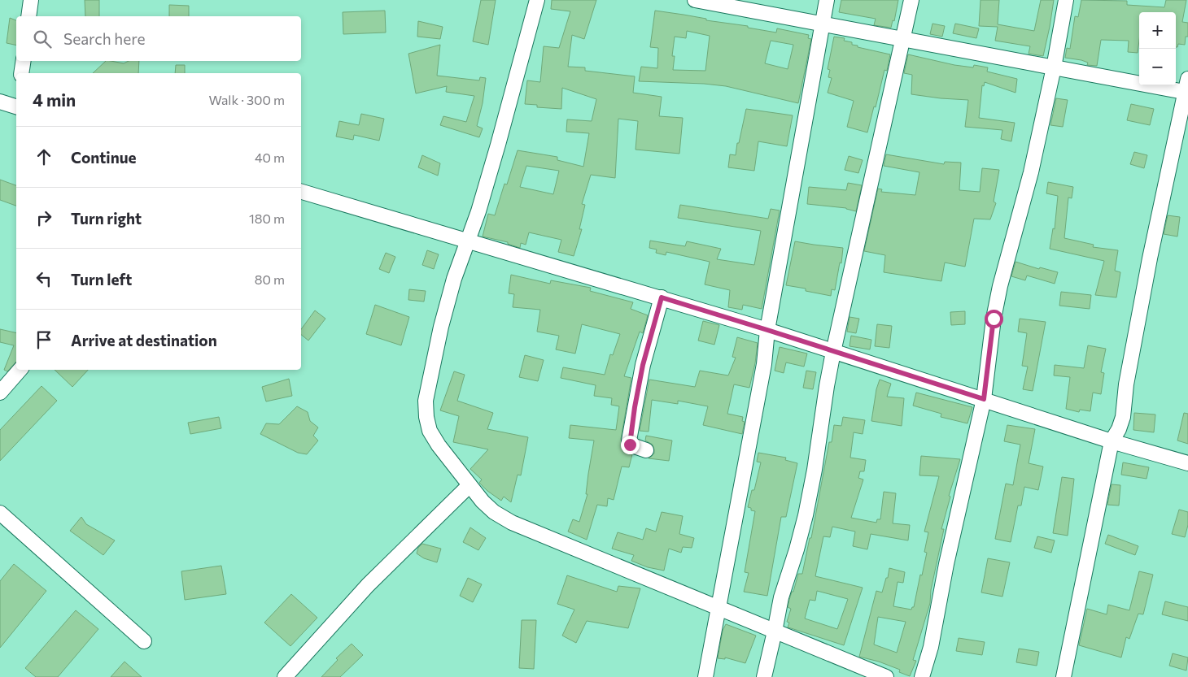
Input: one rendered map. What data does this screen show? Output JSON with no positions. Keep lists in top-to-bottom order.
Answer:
{
  "page": {
    "map_buttons": ["+", "−"],
    "search": "Search here",
    "heading": ["4 min", "Walk · 300 m"],
    "list": [
      ["Continue", "40 m"],
      ["Turn right", "180 m"],
      ["Turn left", "80 m"],
      "Arrive at destination"
    ]
  }
}
